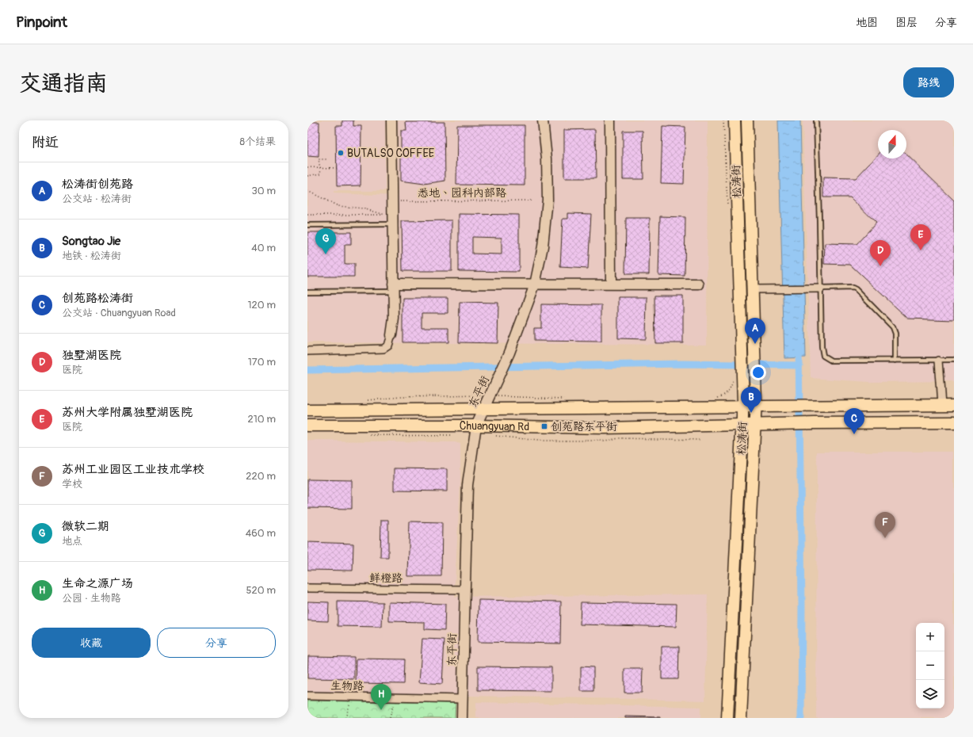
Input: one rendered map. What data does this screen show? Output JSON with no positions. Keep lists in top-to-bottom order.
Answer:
{
  "streets": {
    "main road": ["松涛街", "Chuangyuan Rd"],
    "street": ["东平街", "鲜橙路", "生物路"],
    "path": ["悉地、园科内部路"]
  },
  "crossings": [
    ["松涛街", "Chuangyuan Rd"],
    ["东平街", "Chuangyuan Rd"],
    ["东平街", "鲜橙路"],
    ["东平街", "生物路"]
  ],
  "places": {
    "other": ["BUTALSO COFFEE"],
    "transit": ["创苑路东平街"]
  },
  "north": "top",
  "page": {
    "header": "Pinpoint",
    "nav": ["地图", "图层", "分享"],
    "title": "交通指南",
    "buttons": [
      "路线",
      ["收藏", "分享"]
    ],
    "heading": ["附近", "8个结果"],
    "list": [
      {
        "mark": "A",
        "name": "松涛街创苑路",
        "note": "公交站 · 松涛街",
        "value": "30 m"
      },
      {
        "mark": "B",
        "name": "Songtao Jie",
        "note": "地铁 · 松涛街",
        "value": "40 m"
      },
      {
        "mark": "C",
        "name": "创苑路松涛街",
        "note": "公交站 · Chuangyuan Road",
        "value": "120 m"
      },
      {
        "mark": "D",
        "name": "独墅湖医院",
        "note": "医院",
        "value": "170 m"
      },
      {
        "mark": "E",
        "name": "苏州大学附属独墅湖医院",
        "note": "医院",
        "value": "210 m"
      },
      {
        "mark": "F",
        "name": "苏州工业园区工业技术学校",
        "note": "学校",
        "value": "220 m"
      },
      {
        "mark": "G",
        "name": "微软二期",
        "note": "地点",
        "value": "460 m"
      },
      {
        "mark": "H",
        "name": "生命之源广场",
        "note": "公园 · 生物路",
        "value": "520 m"
      }
    ],
    "pins": [
      "E",
      "G",
      "D",
      "A",
      "B",
      "C",
      "F",
      "H"
    ],
    "map_buttons": ["+", "−"]
  }
}
